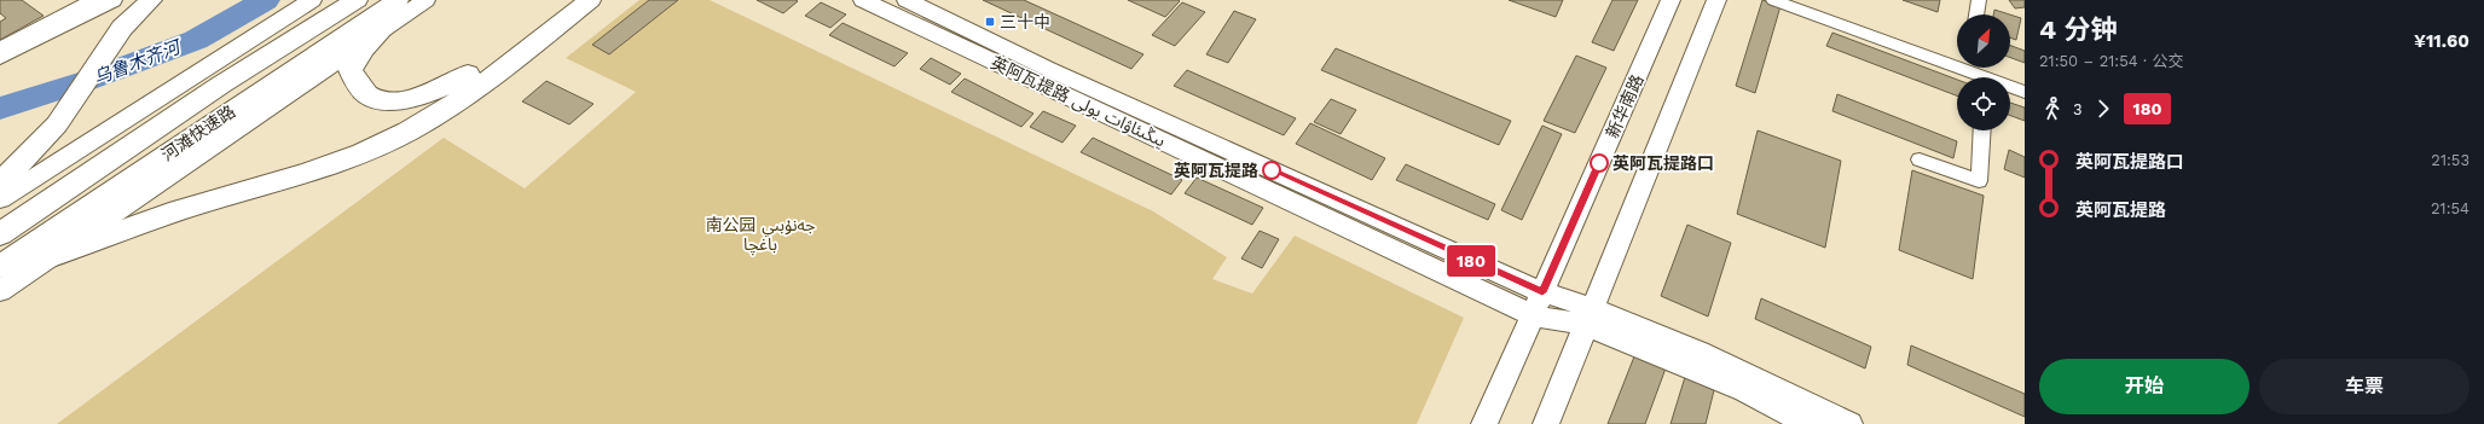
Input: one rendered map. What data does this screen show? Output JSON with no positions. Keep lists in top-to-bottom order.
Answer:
{
  "streets": {
    "highway": ["河滩快速路"],
    "street": ["英阿瓦提路 يىڭىئاۋات يولى", "新华南路"]
  },
  "crossings": [
    ["英阿瓦提路 يىڭىئاۋات يولى", "新华南路"]
  ],
  "water": ["乌鲁木齐河"],
  "parks": ["南公园 جەنۇبىي باغچا"],
  "places": {
    "transit": ["三十中"],
    "other": ["英阿瓦提路口", "英阿瓦提路"]
  },
  "lines": ["bus line 180"],
  "north": "top right",
  "page": {
    "on_map": "180",
    "heading": ["4 分钟", "21:50 – 21:54 · 公交", "¥11.60"],
    "legs": ["3", "180"],
    "list": [
      {
        "name": "英阿瓦提路口",
        "value": "21:53"
      },
      {
        "name": "英阿瓦提路",
        "value": "21:54"
      }
    ],
    "buttons": ["开始", "车票"]
  }
}
